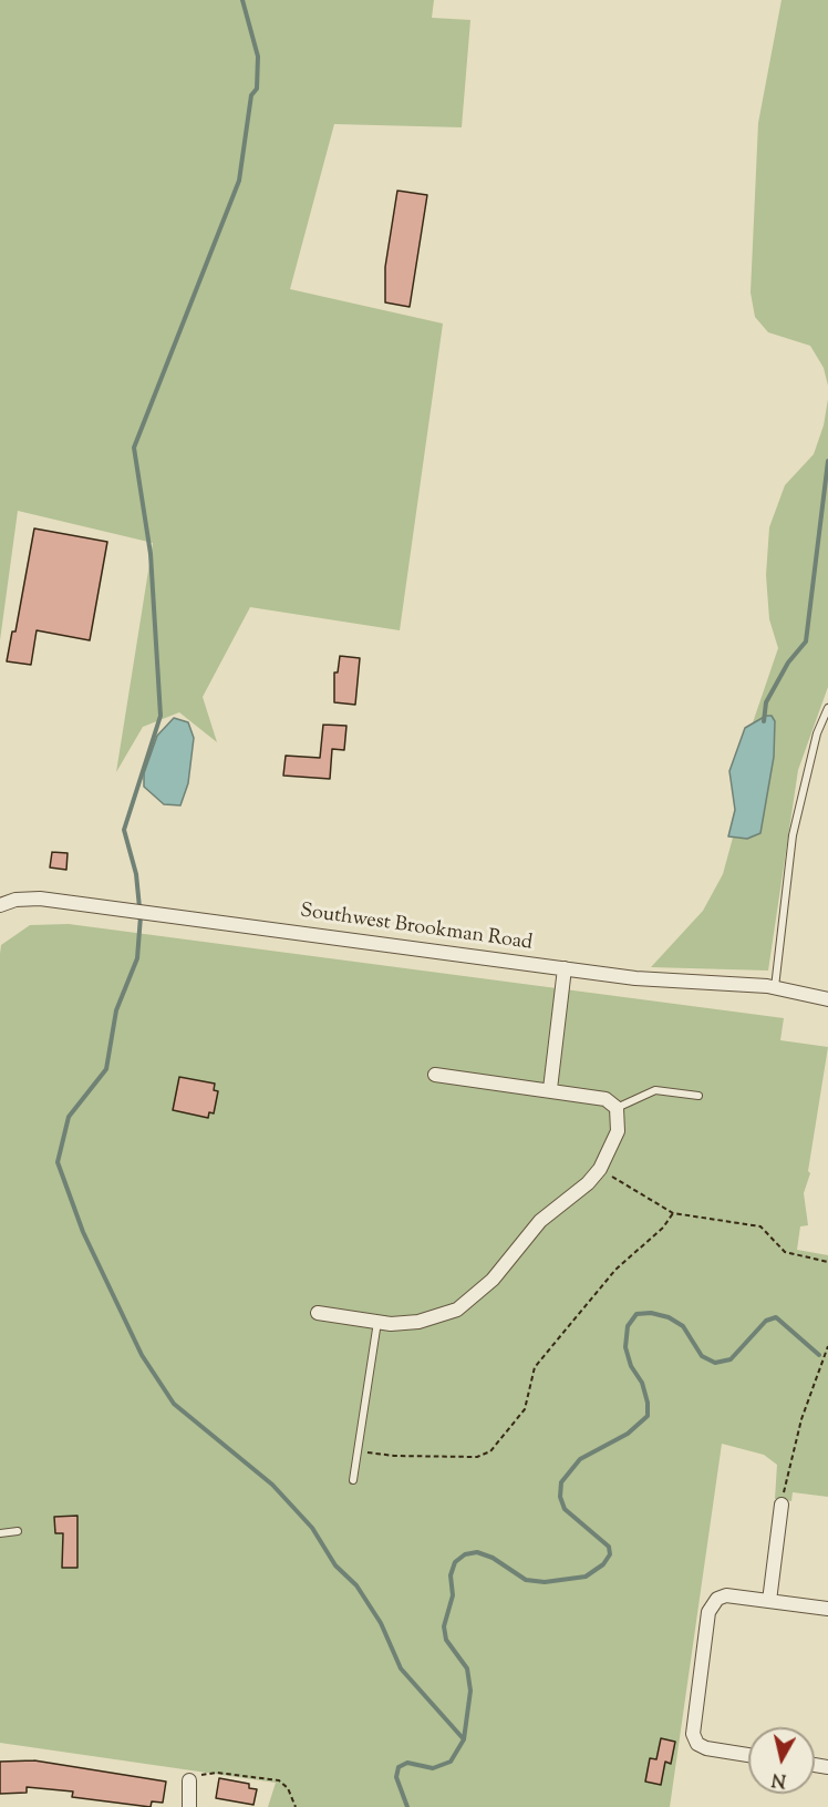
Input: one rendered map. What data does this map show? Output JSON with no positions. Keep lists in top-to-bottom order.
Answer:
{
  "streets": {
    "street": ["Southwest Brookman Road"]
  },
  "north": "bottom"
}
